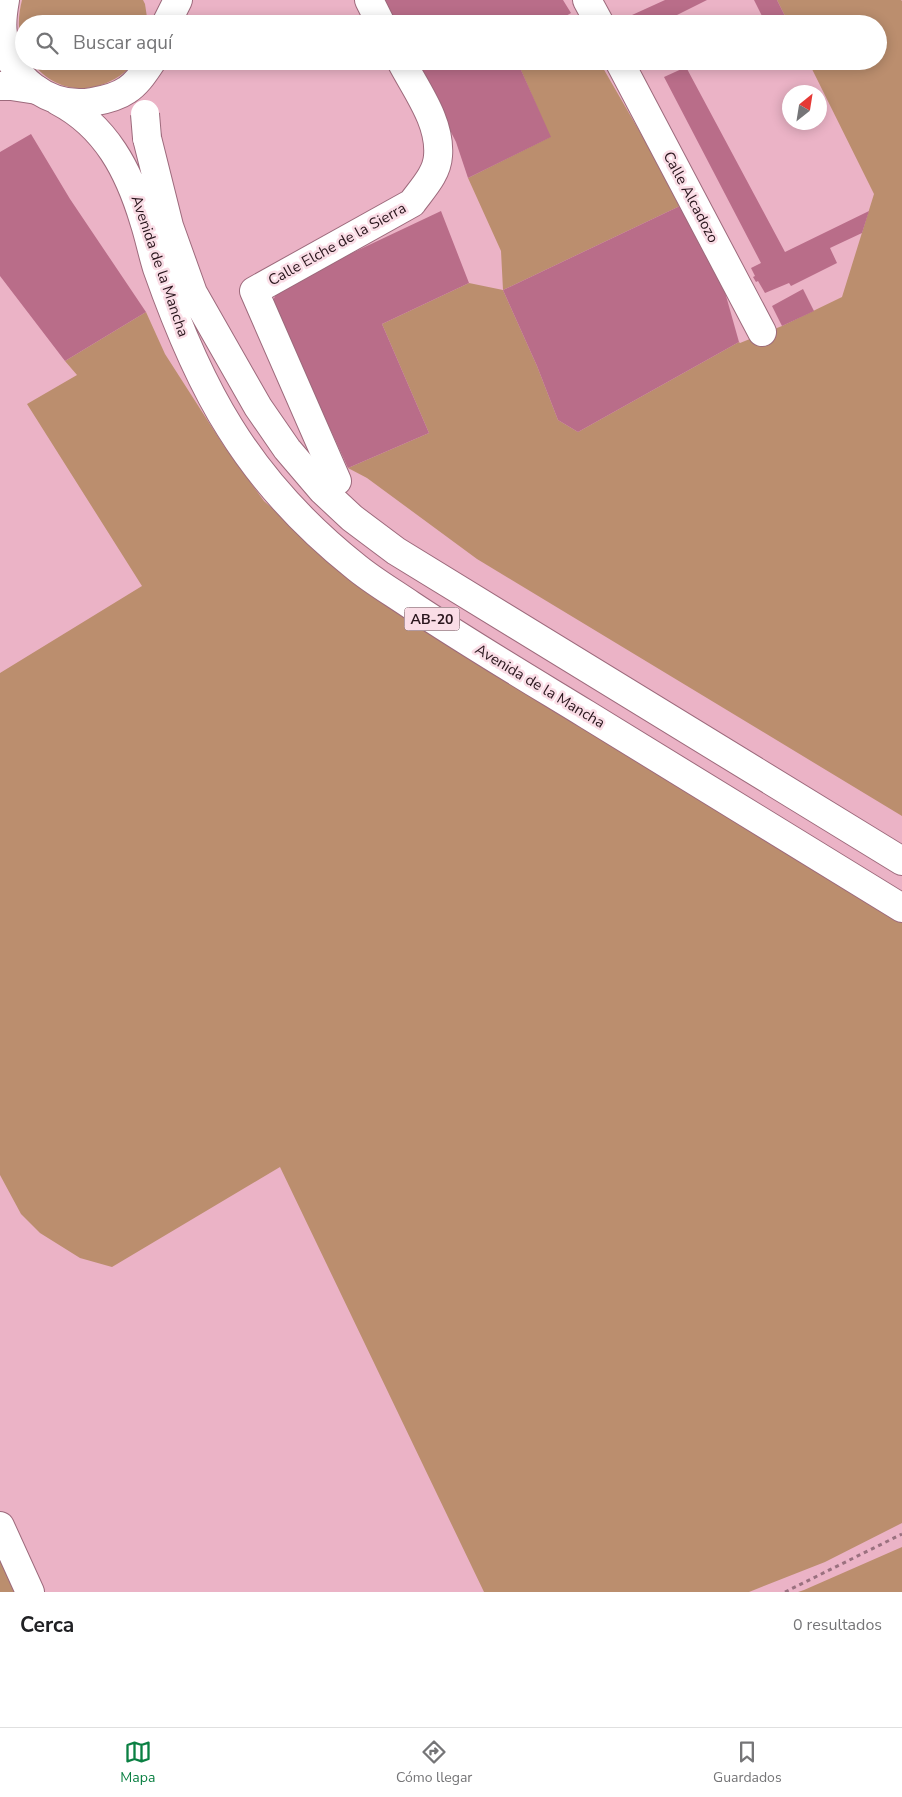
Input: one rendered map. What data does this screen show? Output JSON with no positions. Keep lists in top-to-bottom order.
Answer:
{
  "streets": {
    "main road": [
      "Calle Alcadozo",
      "Calle Elche de la Sierra",
      "Avenida de la Mancha",
      "AB-20"
    ]
  },
  "north": "top right",
  "page": {
    "search": "Buscar aquí",
    "heading": ["Cerca", "0 resultados"],
    "nav": ["Mapa", "Cómo llegar", "Guardados"]
  }
}
